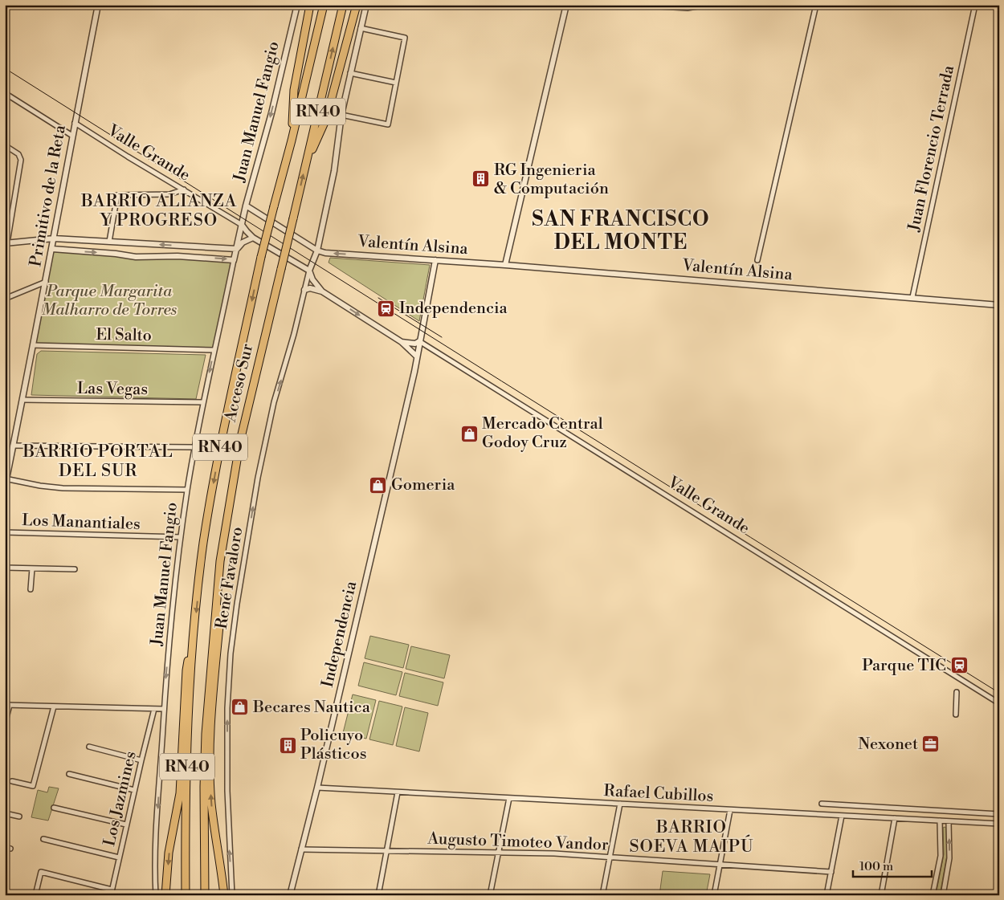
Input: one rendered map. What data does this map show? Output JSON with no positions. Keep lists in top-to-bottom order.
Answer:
{
  "streets": {
    "highway": ["RN40", "Acceso Sur"],
    "street": [
      "Juan Manuel Fangio",
      "Juan Florencio Terrada",
      "Valle Grande",
      "Primitivo de la Reta",
      "Valentín Alsina",
      "El Salto",
      "Las Vegas",
      "Los Manantiales",
      "René Favaloro",
      "Independencia",
      "Rafael Cubillos",
      "Los Jazmines",
      "Augusto Timoteo Vandor"
    ]
  },
  "crossings": [
    ["Juan Manuel Fangio", "Valle Grande"],
    ["Juan Manuel Fangio", "Valentín Alsina"],
    ["Juan Manuel Fangio", "El Salto"],
    ["Juan Manuel Fangio", "Las Vegas"],
    ["Juan Manuel Fangio", "Los Manantiales"],
    ["Juan Florencio Terrada", "Valentín Alsina"],
    ["Valle Grande", "Primitivo de la Reta"],
    ["Valle Grande", "René Favaloro"],
    ["Valle Grande", "Independencia"],
    ["Primitivo de la Reta", "El Salto"],
    ["Primitivo de la Reta", "Las Vegas"],
    ["Valentín Alsina", "Independencia"],
    ["Independencia", "Rafael Cubillos"],
    ["Independencia", "Augusto Timoteo Vandor"]
  ],
  "one_way": ["Juan Manuel Fangio", "René Favaloro"],
  "districts": [
    "BARRIO ALIANZA Y PROGRESO",
    "SAN FRANCISCO DEL MONTE",
    "BARRIO PORTAL DEL SUR",
    "BARRIO SOEVA MAIPÚ"
  ],
  "parks": ["Parque Margarita Malharro de Torres"],
  "places": {
    "building": ["RG Ingenieria & Computación", "Policuyo Plásticos"],
    "station": ["Independencia", "Parque TIC"],
    "shop": ["Mercado Central Godoy Cruz", "Gomeria", "Becares Nautica"],
    "office": ["Nexonet"]
  },
  "scale_bar": "100 m"
}
